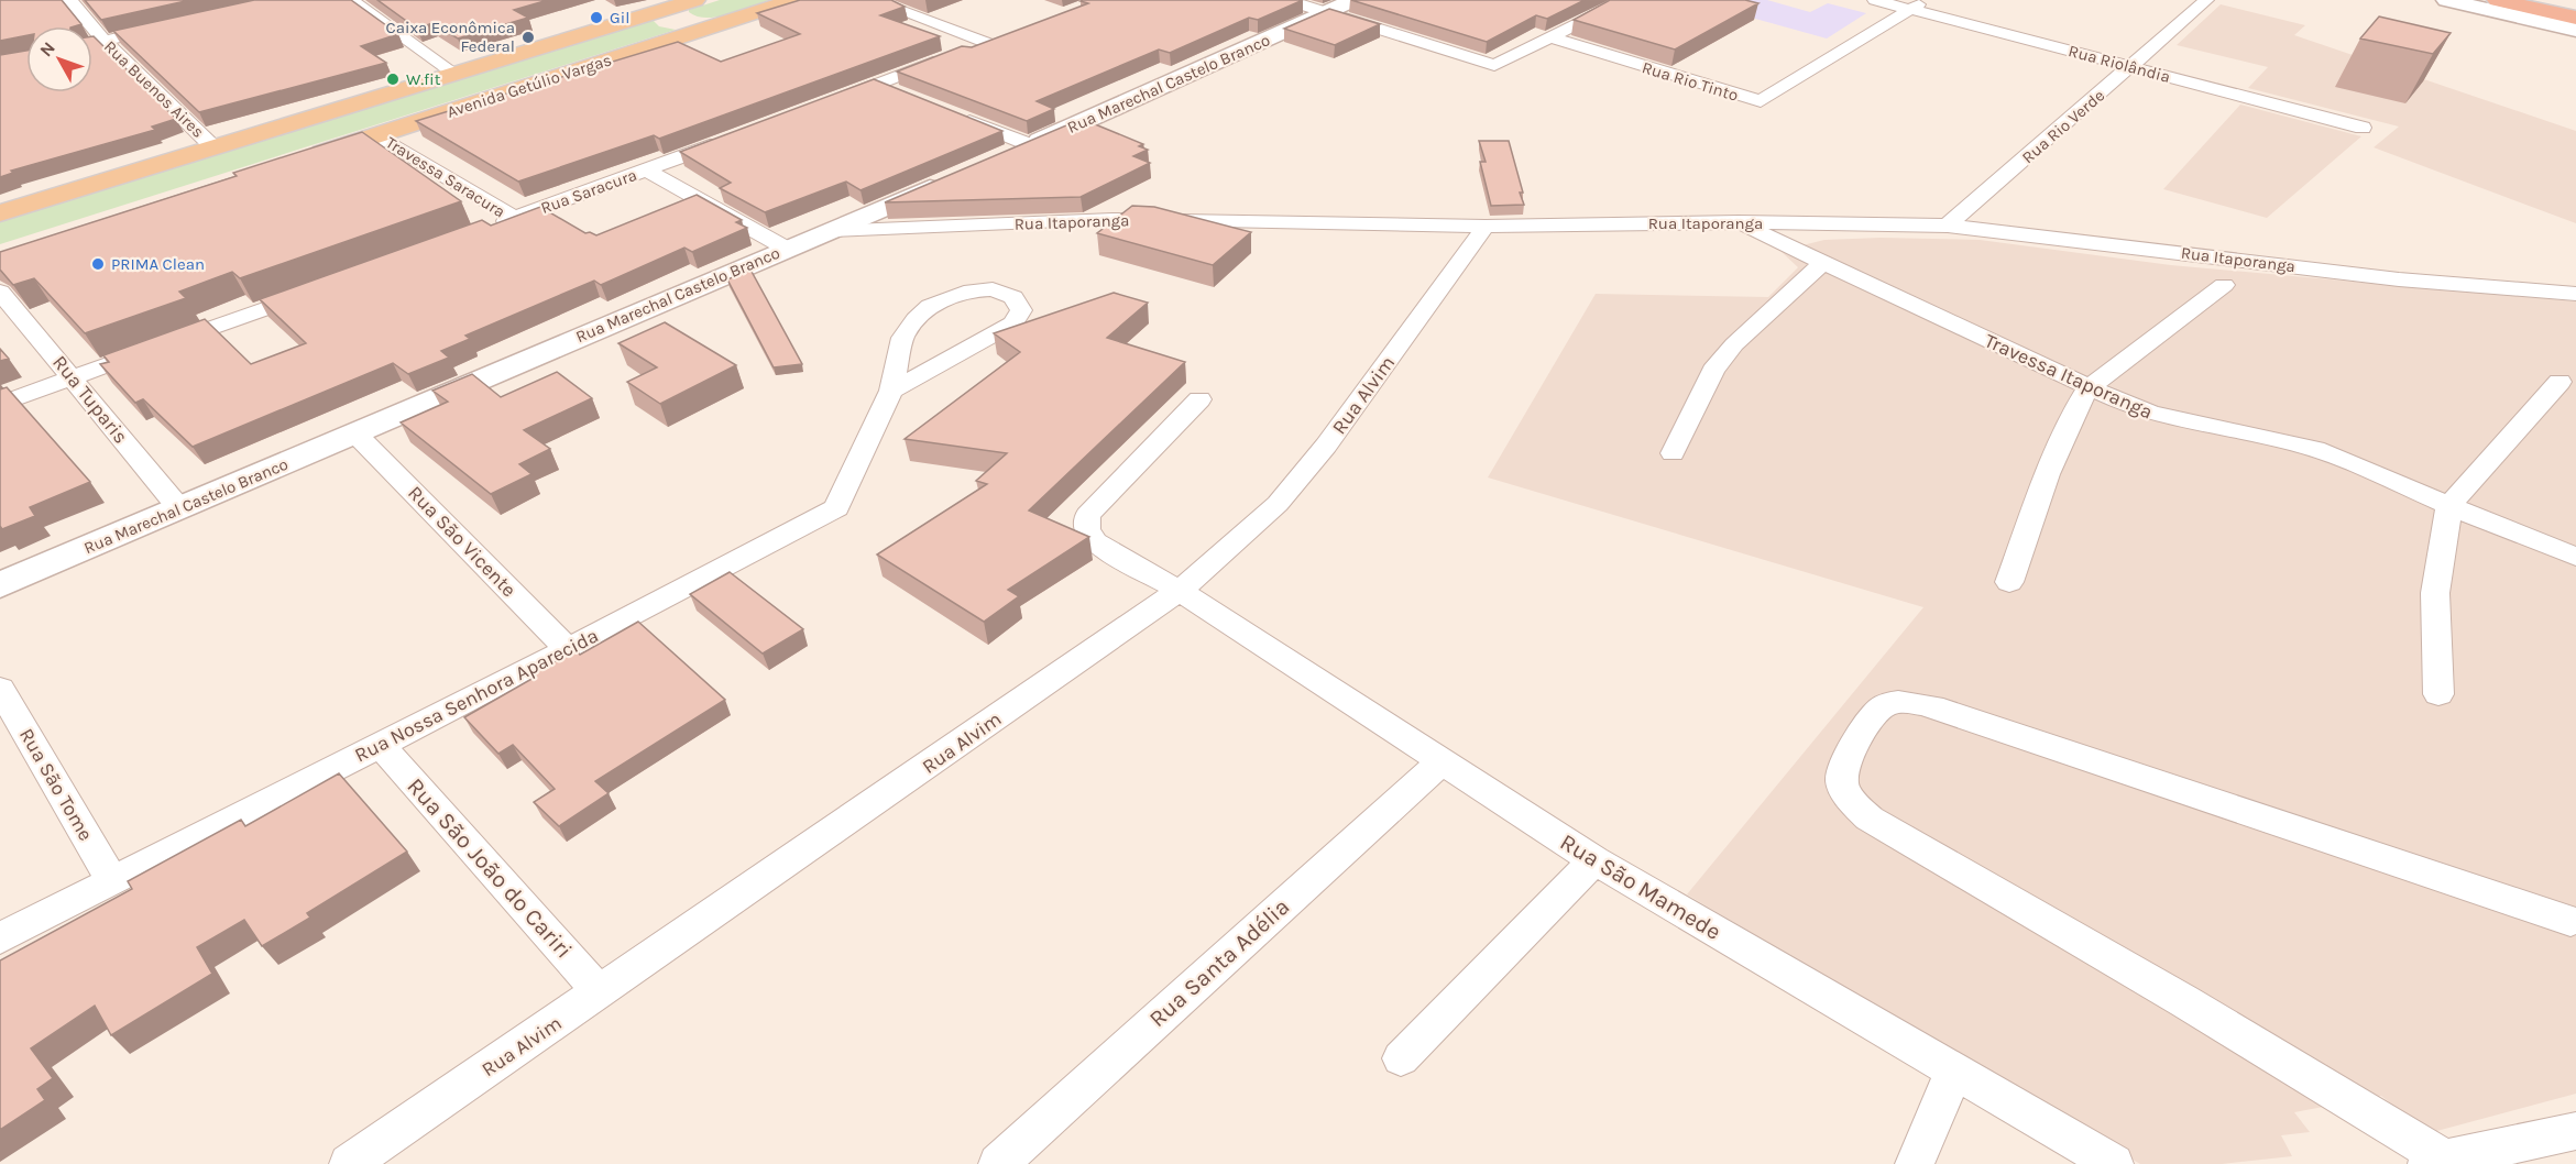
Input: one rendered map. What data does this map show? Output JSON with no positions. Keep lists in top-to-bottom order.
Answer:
{
  "streets": {
    "main road": ["Avenida Getúlio Vargas"],
    "street": [
      "Rua Riolândia",
      "Rua Rio Tinto",
      "Rua Marechal Castelo Branco",
      "Rua Buenos Aires",
      "Rua Rio Verde",
      "Travessa Saracura",
      "Rua Saracura",
      "Rua Itaporanga",
      "Travessa Itaporanga",
      "Rua Alvim",
      "Rua Tuparis",
      "Rua São Vicente",
      "Rua Nossa Senhora Aparecida",
      "Rua São Tome",
      "Rua São João do Cariri",
      "Rua São Mamede",
      "Rua Santa Adélia"
    ]
  },
  "crossings": [
    ["Rua Riolândia", "Rua Rio Tinto"],
    ["Rua Riolândia", "Rua Rio Verde"],
    ["Rua Marechal Castelo Branco", "Rua Itaporanga"],
    ["Rua Marechal Castelo Branco", "Rua Tuparis"],
    ["Rua Marechal Castelo Branco", "Rua São Vicente"],
    ["Avenida Getúlio Vargas", "Rua Buenos Aires"],
    ["Avenida Getúlio Vargas", "Travessa Saracura"],
    ["Rua Rio Verde", "Rua Itaporanga"],
    ["Travessa Saracura", "Rua Saracura"],
    ["Rua Itaporanga", "Travessa Itaporanga"],
    ["Rua Itaporanga", "Rua Alvim"],
    ["Rua Alvim", "Rua São João do Cariri"],
    ["Rua Alvim", "Rua São Mamede"],
    ["Rua São Vicente", "Rua Nossa Senhora Aparecida"],
    ["Rua Nossa Senhora Aparecida", "Rua São Tome"],
    ["Rua Nossa Senhora Aparecida", "Rua São João do Cariri"],
    ["Rua São Mamede", "Rua Santa Adélia"]
  ],
  "places": [
    "Gil",
    "Caixa Econômica Federal",
    "W.fit",
    "PRIMA Clean"
  ],
  "north": "top left"
}
